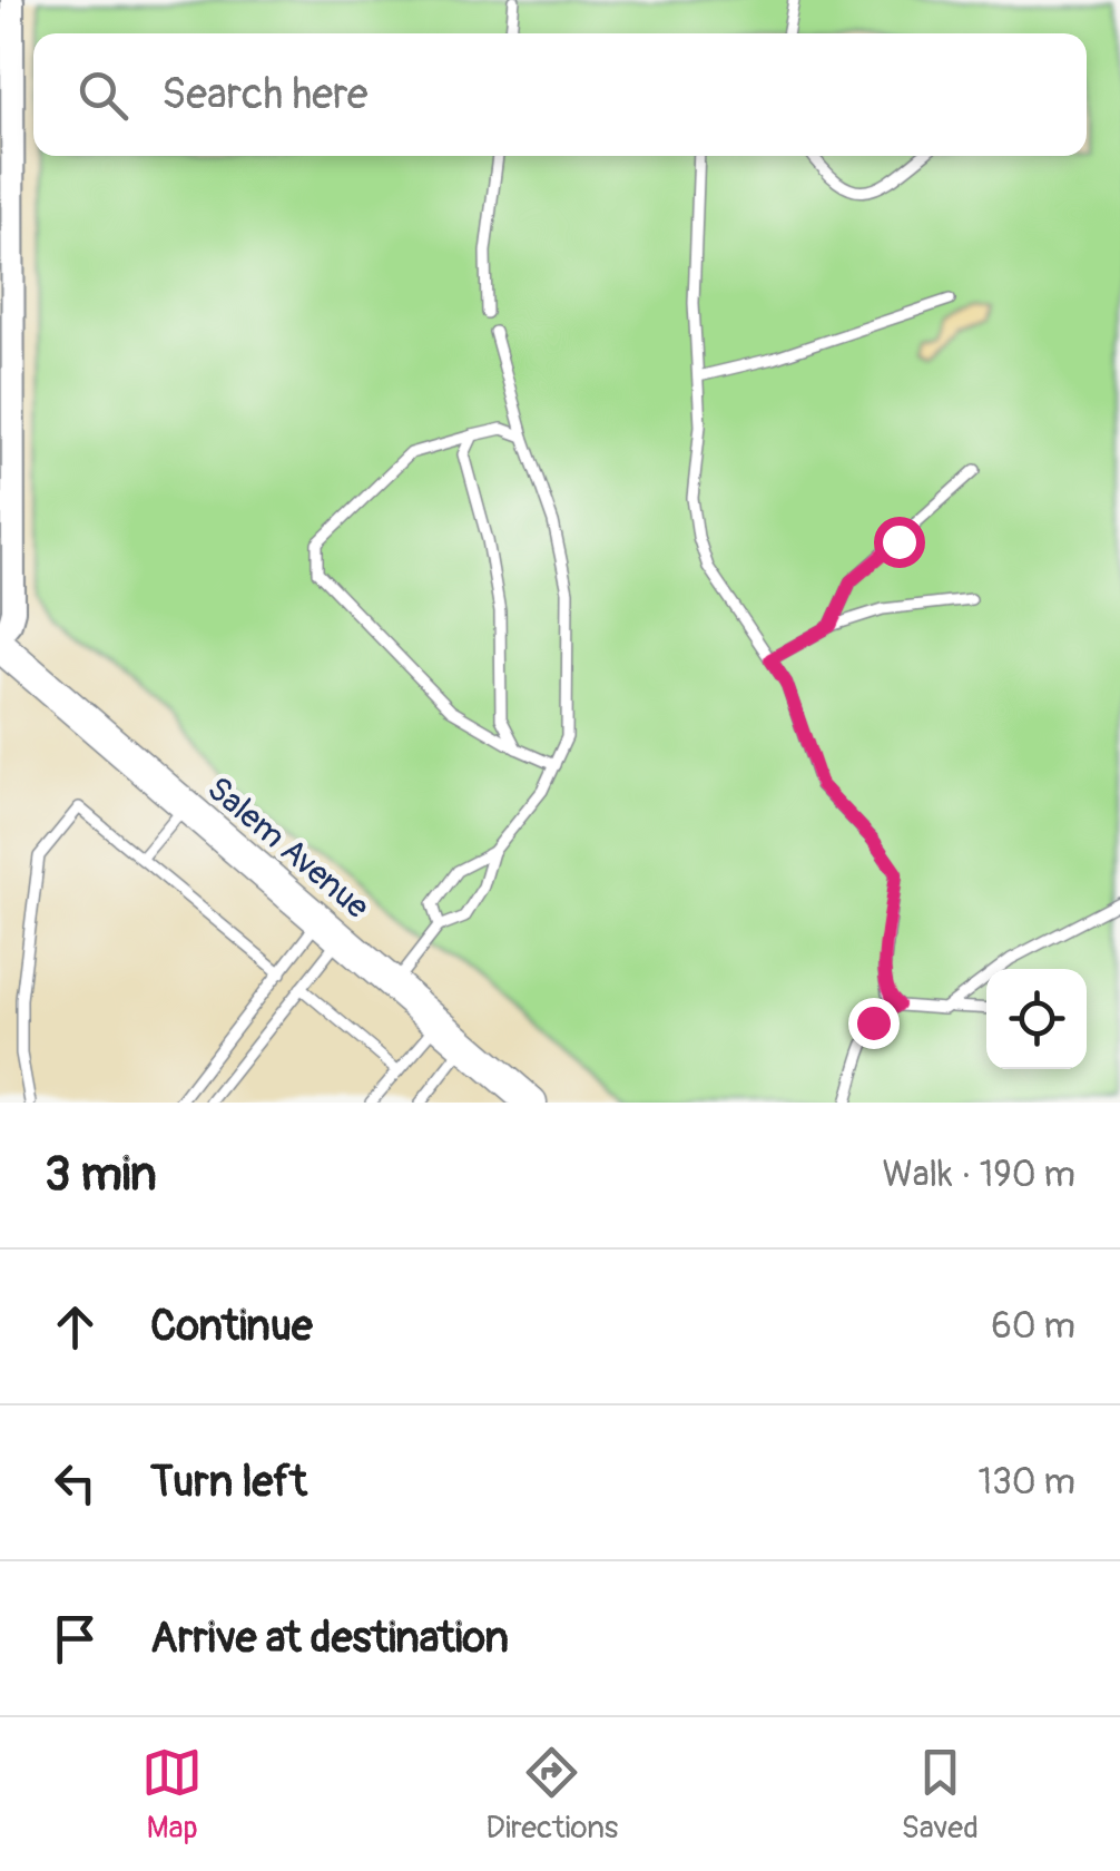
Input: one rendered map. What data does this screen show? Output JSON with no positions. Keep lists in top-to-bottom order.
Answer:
{
  "streets": {
    "main road": ["Salem Avenue"]
  },
  "page": {
    "search": "Search here",
    "heading": ["3 min", "Walk · 190 m"],
    "list": [
      ["Continue", "60 m"],
      ["Turn left", "130 m"],
      "Arrive at destination"
    ],
    "nav": ["Map", "Directions", "Saved"]
  }
}
